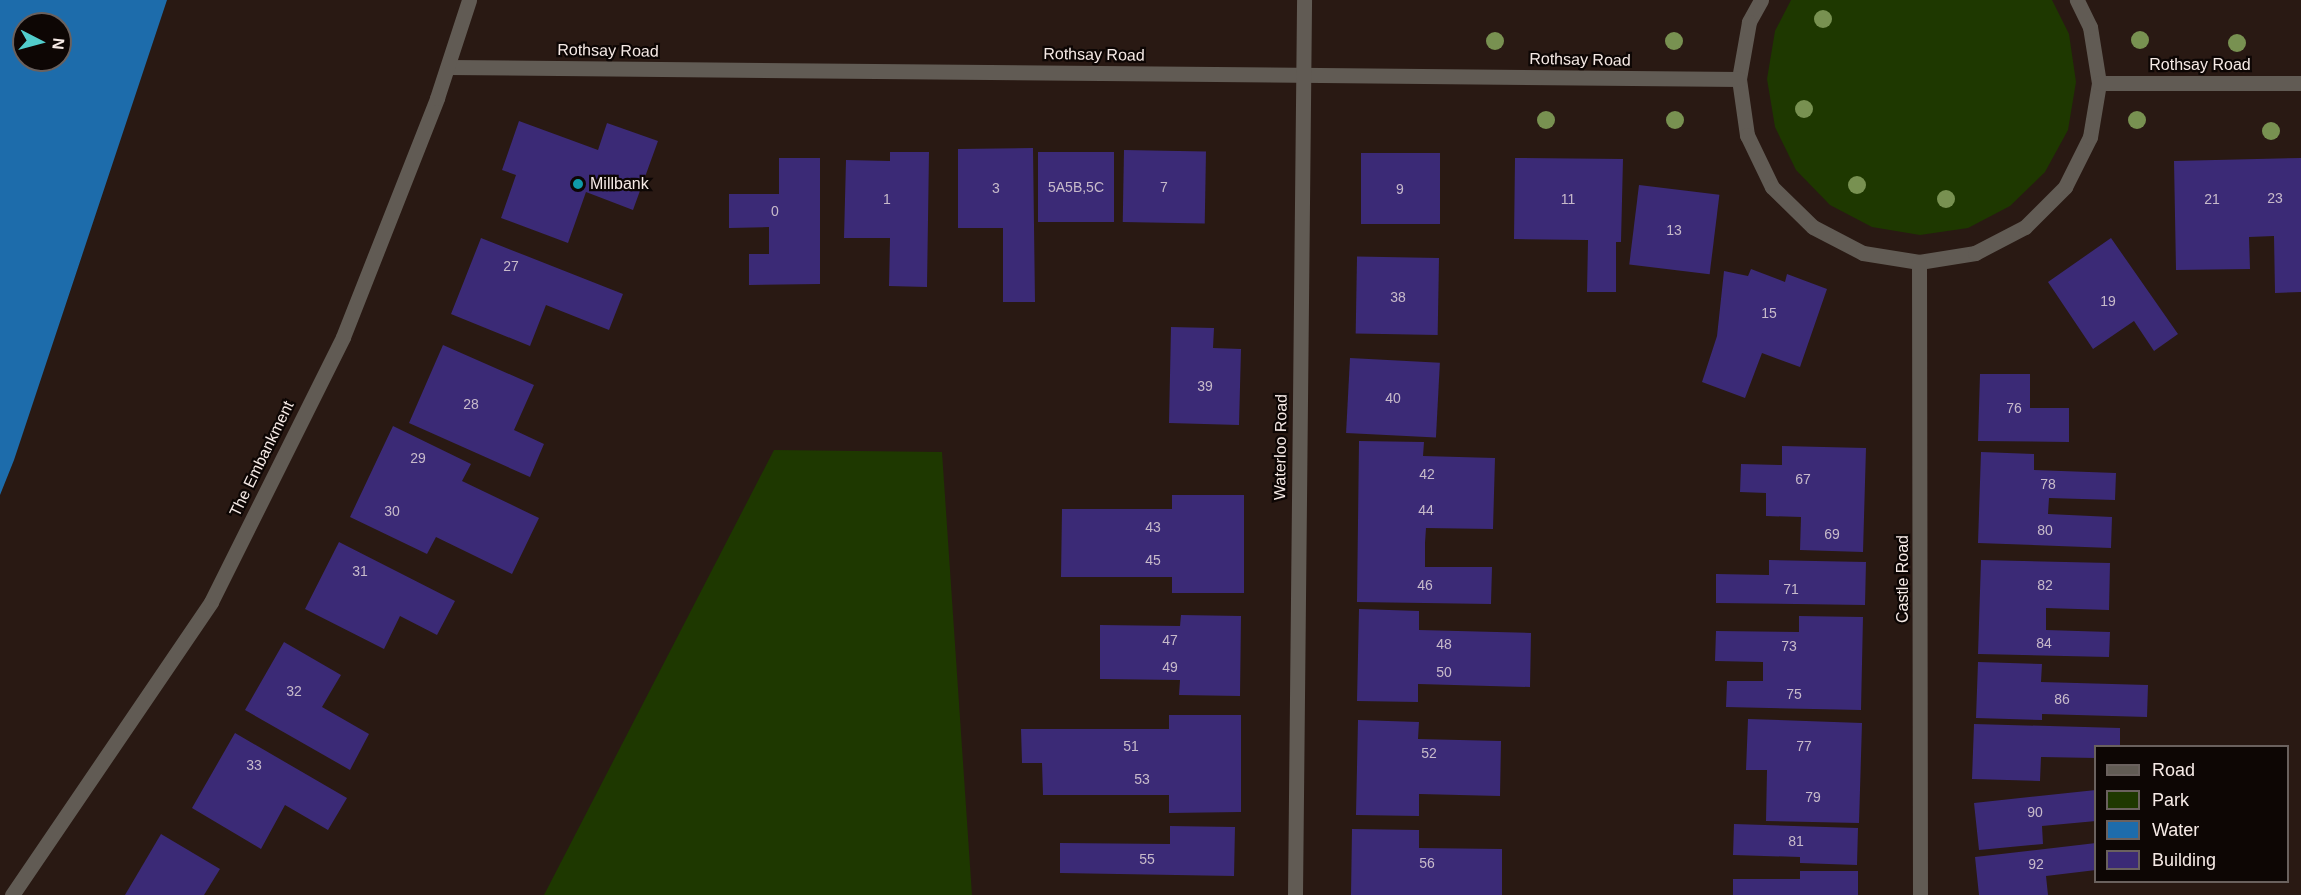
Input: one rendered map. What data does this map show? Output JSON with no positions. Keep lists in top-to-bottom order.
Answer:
{
  "streets": {
    "street": [
      "Rothsay Road",
      "Waterloo Road",
      "The Embankment",
      "Castle Road"
    ]
  },
  "crossings": [
    ["Rothsay Road", "Waterloo Road"],
    ["Rothsay Road", "The Embankment"]
  ],
  "places": ["Millbank"],
  "house_numbers": [
    "5A5B,5C",
    "7",
    "3",
    "9",
    "23",
    "1",
    "11",
    "21",
    "0",
    "13",
    "27",
    "38",
    "19",
    "15",
    "39",
    "40",
    "28",
    "76",
    "29",
    "42",
    "67",
    "78",
    "44",
    "30",
    "43",
    "80",
    "69",
    "45",
    "31",
    "46",
    "82",
    "71",
    "47",
    "84",
    "48",
    "73",
    "49",
    "50",
    "32",
    "75",
    "86",
    "51",
    "77",
    "52",
    "33",
    "53",
    "79",
    "90",
    "81",
    "55",
    "56",
    "92"
  ],
  "legend": [
    "Road",
    "Park",
    "Water",
    "Building"
  ],
  "north": "right"
}
